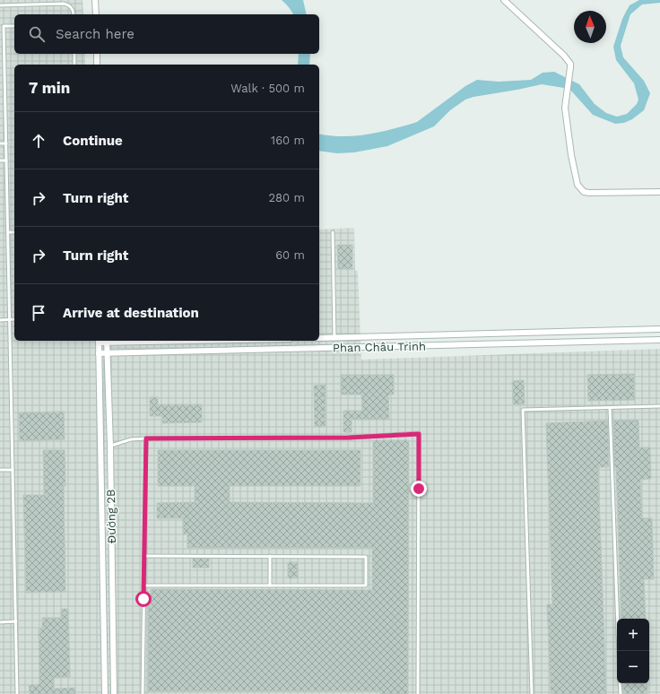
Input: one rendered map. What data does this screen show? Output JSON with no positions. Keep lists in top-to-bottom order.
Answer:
{
  "streets": {
    "street": ["Phan Châu Trinh", "Đường 2B"]
  },
  "crossings": [
    ["Phan Châu Trinh", "Đường 2B"]
  ],
  "north": "top",
  "page": {
    "search": "Search here",
    "heading": ["7 min", "Walk · 500 m"],
    "list": [
      ["Continue", "160 m"],
      ["Turn right", "280 m"],
      ["Turn right", "60 m"],
      "Arrive at destination"
    ],
    "map_buttons": ["+", "−"]
  }
}
